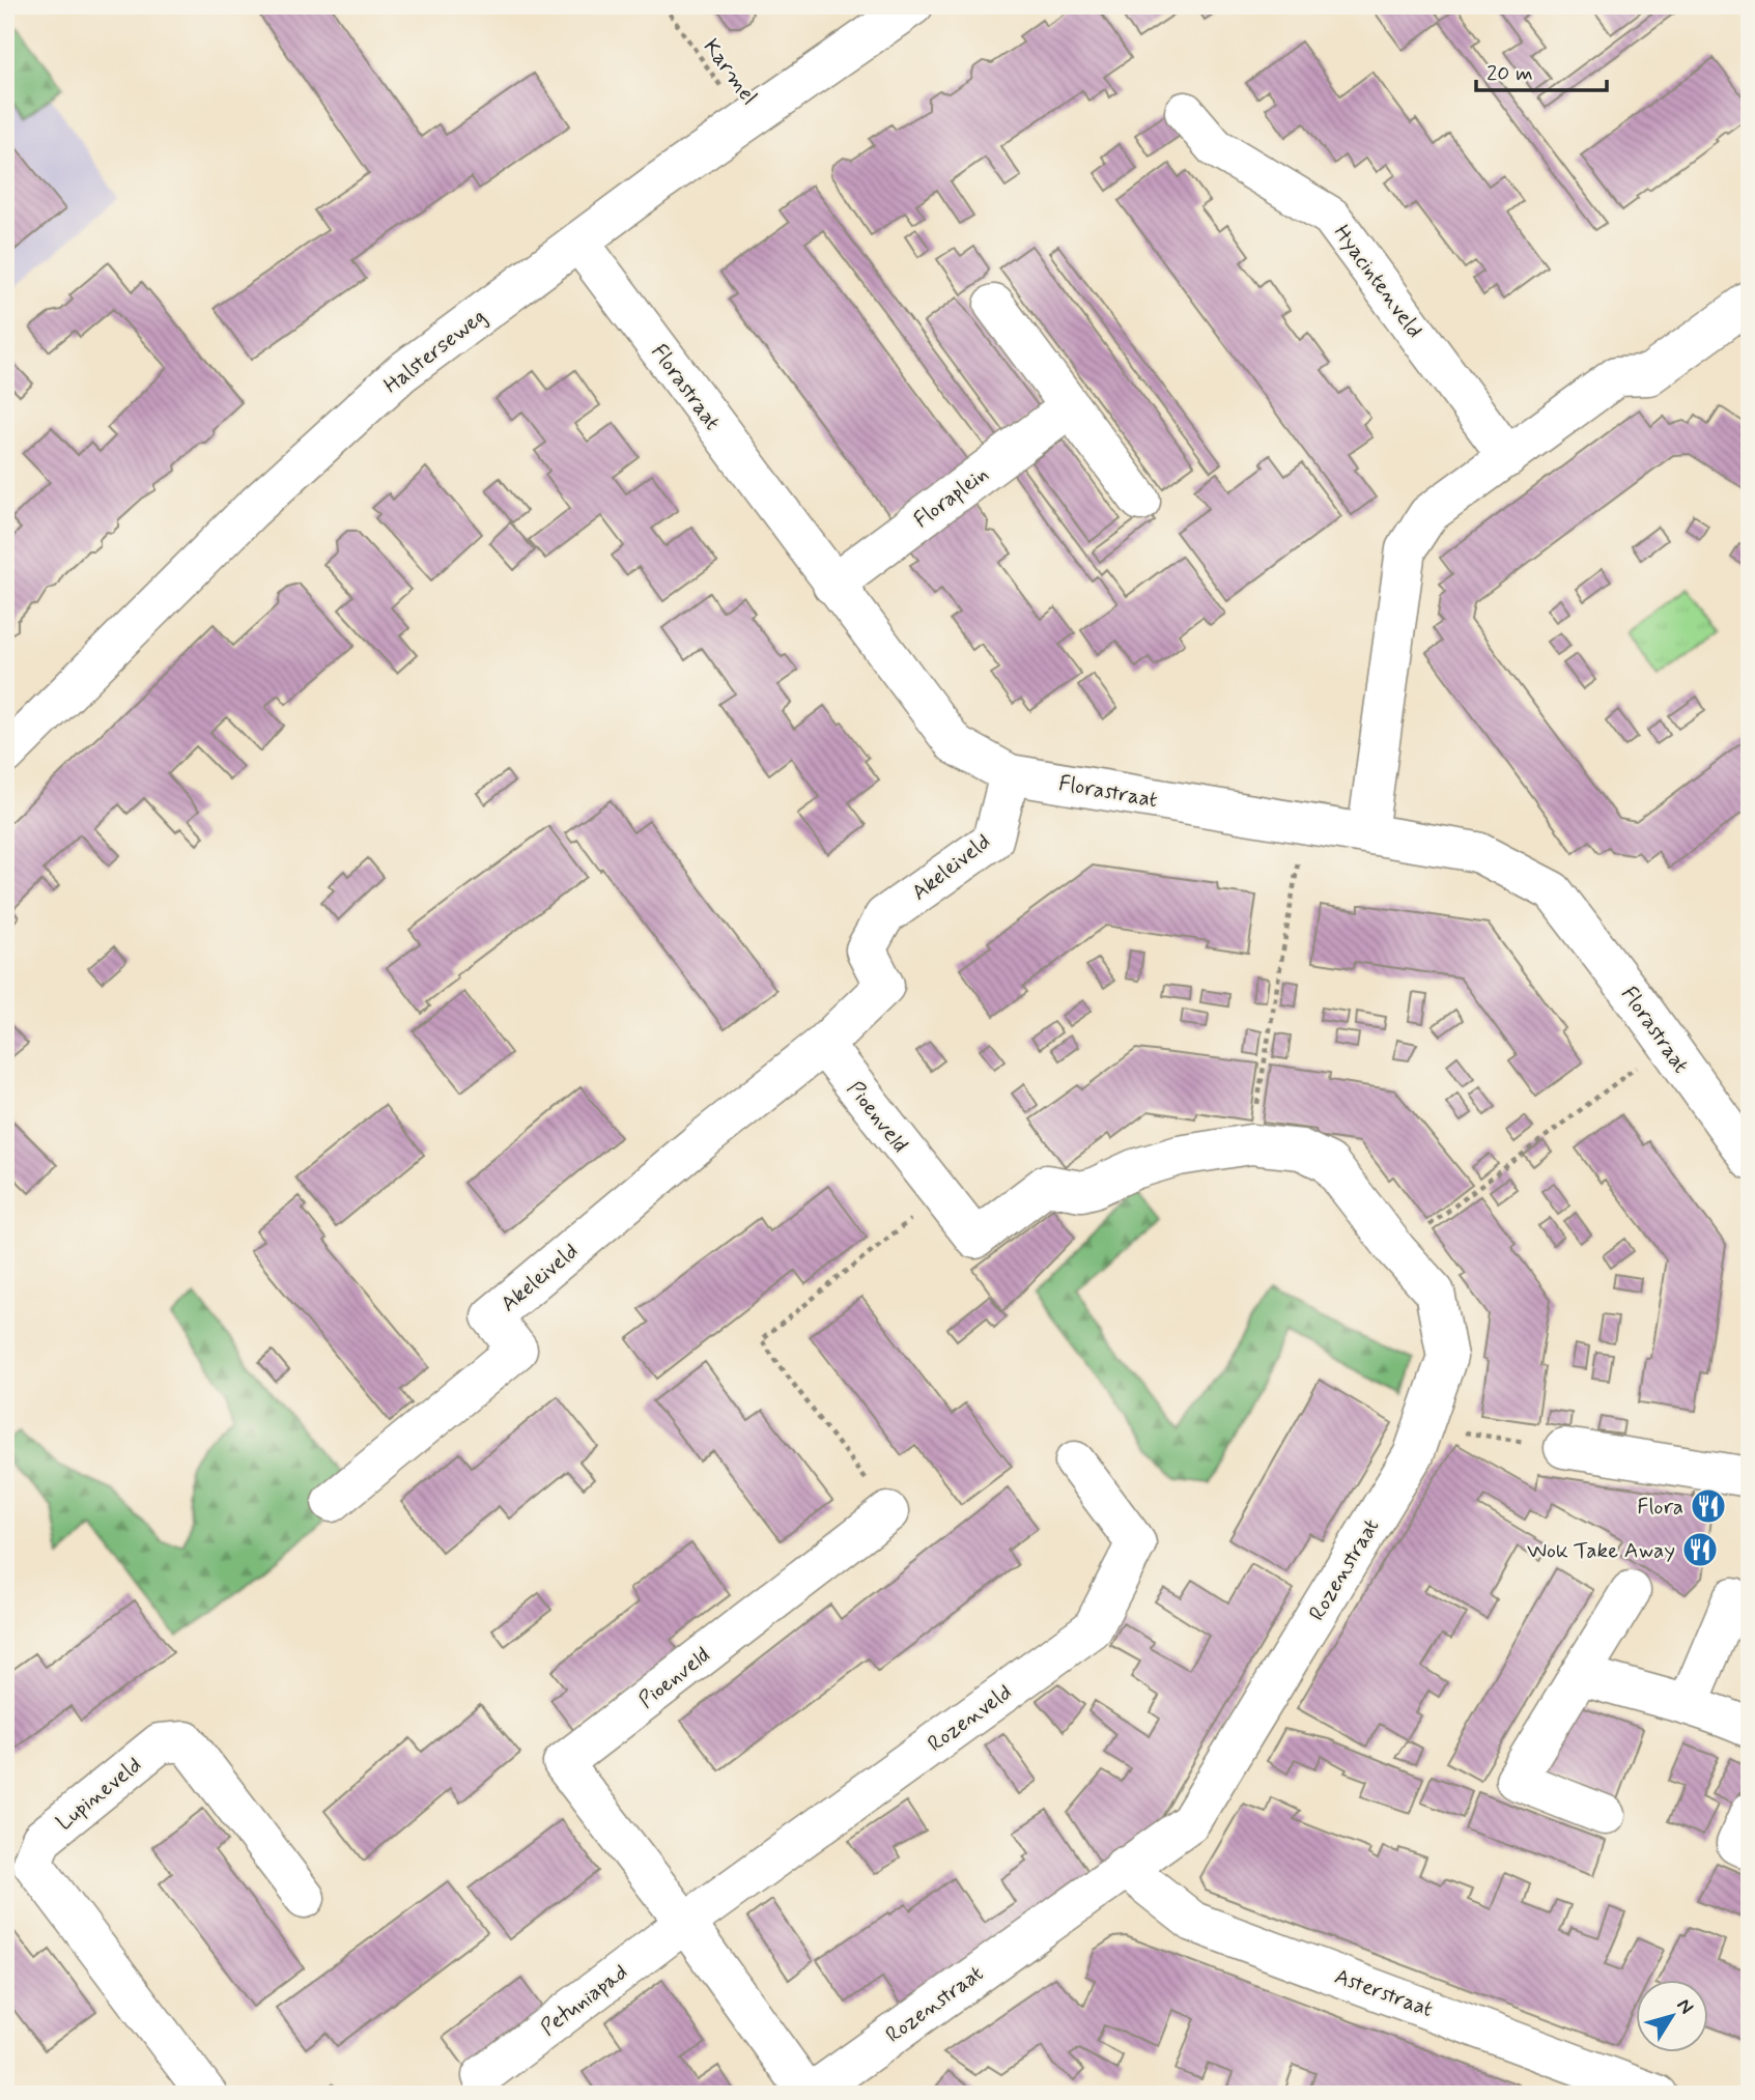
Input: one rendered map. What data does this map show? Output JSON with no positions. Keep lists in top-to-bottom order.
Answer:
{
  "streets": {
    "street": [
      "Hyacintenveld",
      "Halsterseweg",
      "Florastraat",
      "Floraplein",
      "Akeleiveld",
      "Pioenveld",
      "Rozenstraat",
      "Rozenveld",
      "Lupineveld",
      "Asterstraat",
      "Petuniapad"
    ],
    "path": ["Karmel"]
  },
  "crossings": [
    ["Karmel", "Halsterseweg"],
    ["Halsterseweg", "Florastraat"],
    ["Florastraat", "Floraplein"],
    ["Florastraat", "Akeleiveld"],
    ["Akeleiveld", "Pioenveld"],
    ["Pioenveld", "Rozenstraat"],
    ["Pioenveld", "Rozenveld"],
    ["Pioenveld", "Petuniapad"],
    ["Rozenstraat", "Asterstraat"],
    ["Rozenveld", "Petuniapad"]
  ],
  "places": {
    "restaurant": ["Flora", "Wok Take Away"]
  },
  "scale_bar": "20 m",
  "north": "top right"
}
